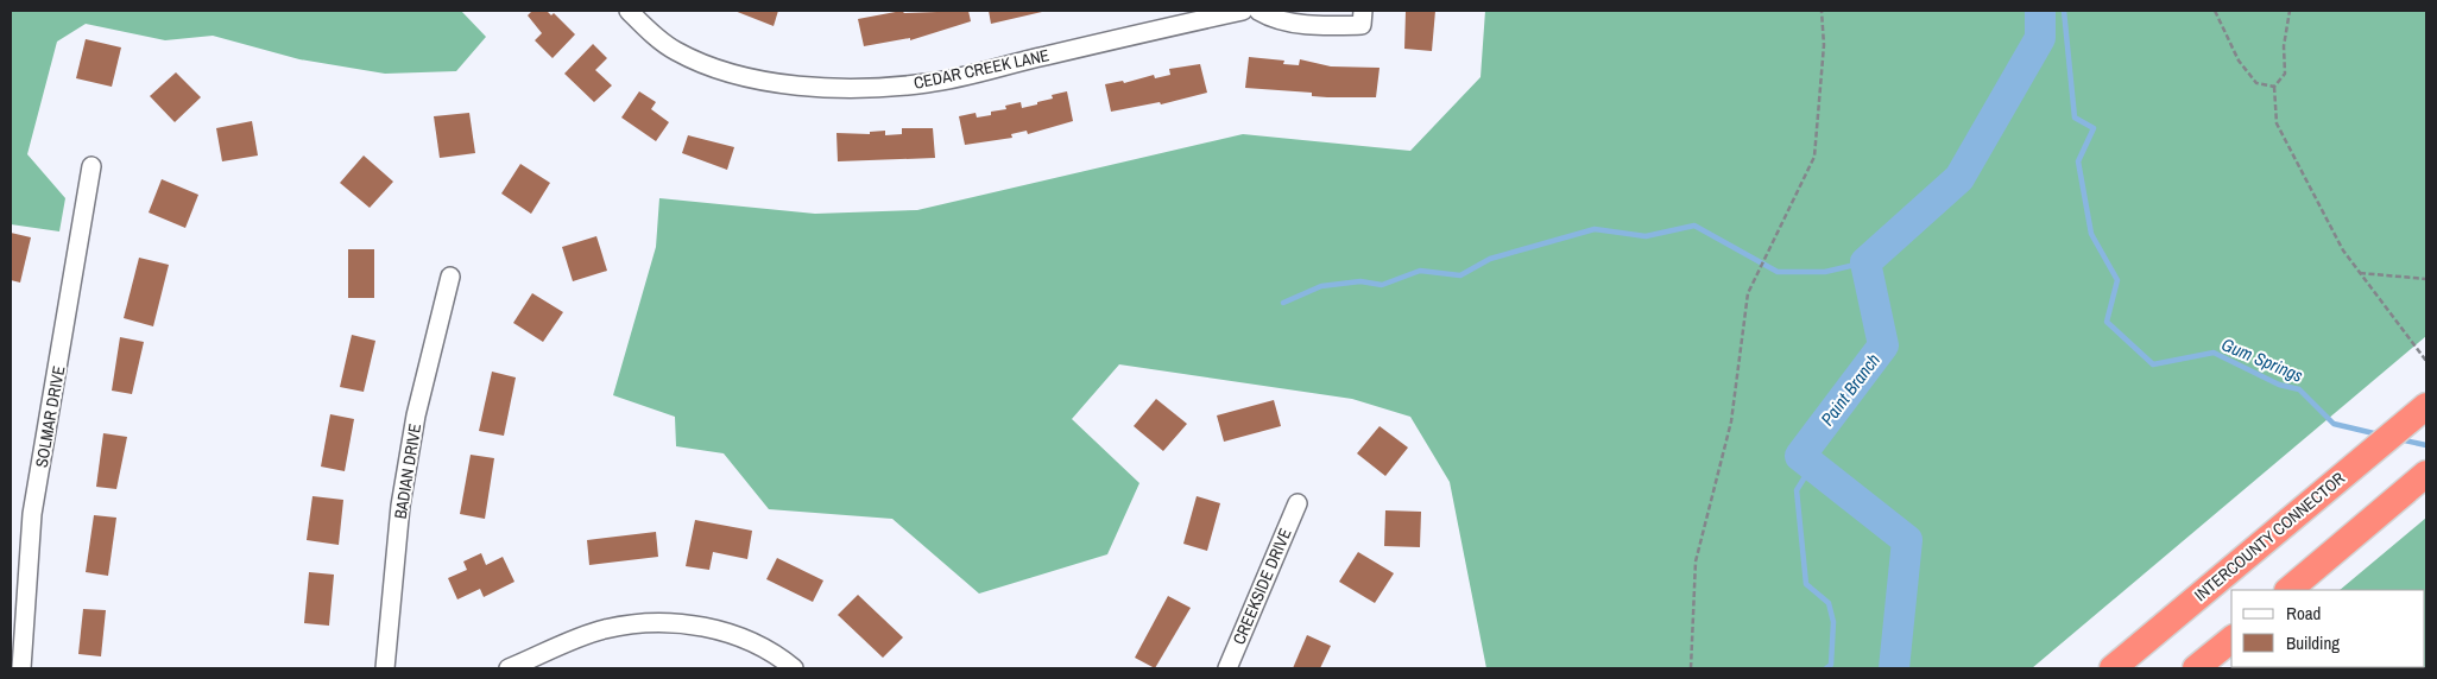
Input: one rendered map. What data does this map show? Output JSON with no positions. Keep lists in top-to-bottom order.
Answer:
{
  "streets": {
    "highway": ["INTERCOUNTY CONNECTOR"],
    "street": [
      "CEDAR CREEK LANE",
      "SOLMAR DRIVE",
      "BADIAN DRIVE",
      "CREEKSIDE DRIVE"
    ]
  },
  "water": ["Gum Springs", "Paint Branch"],
  "legend": ["Road", "Building"]
}
